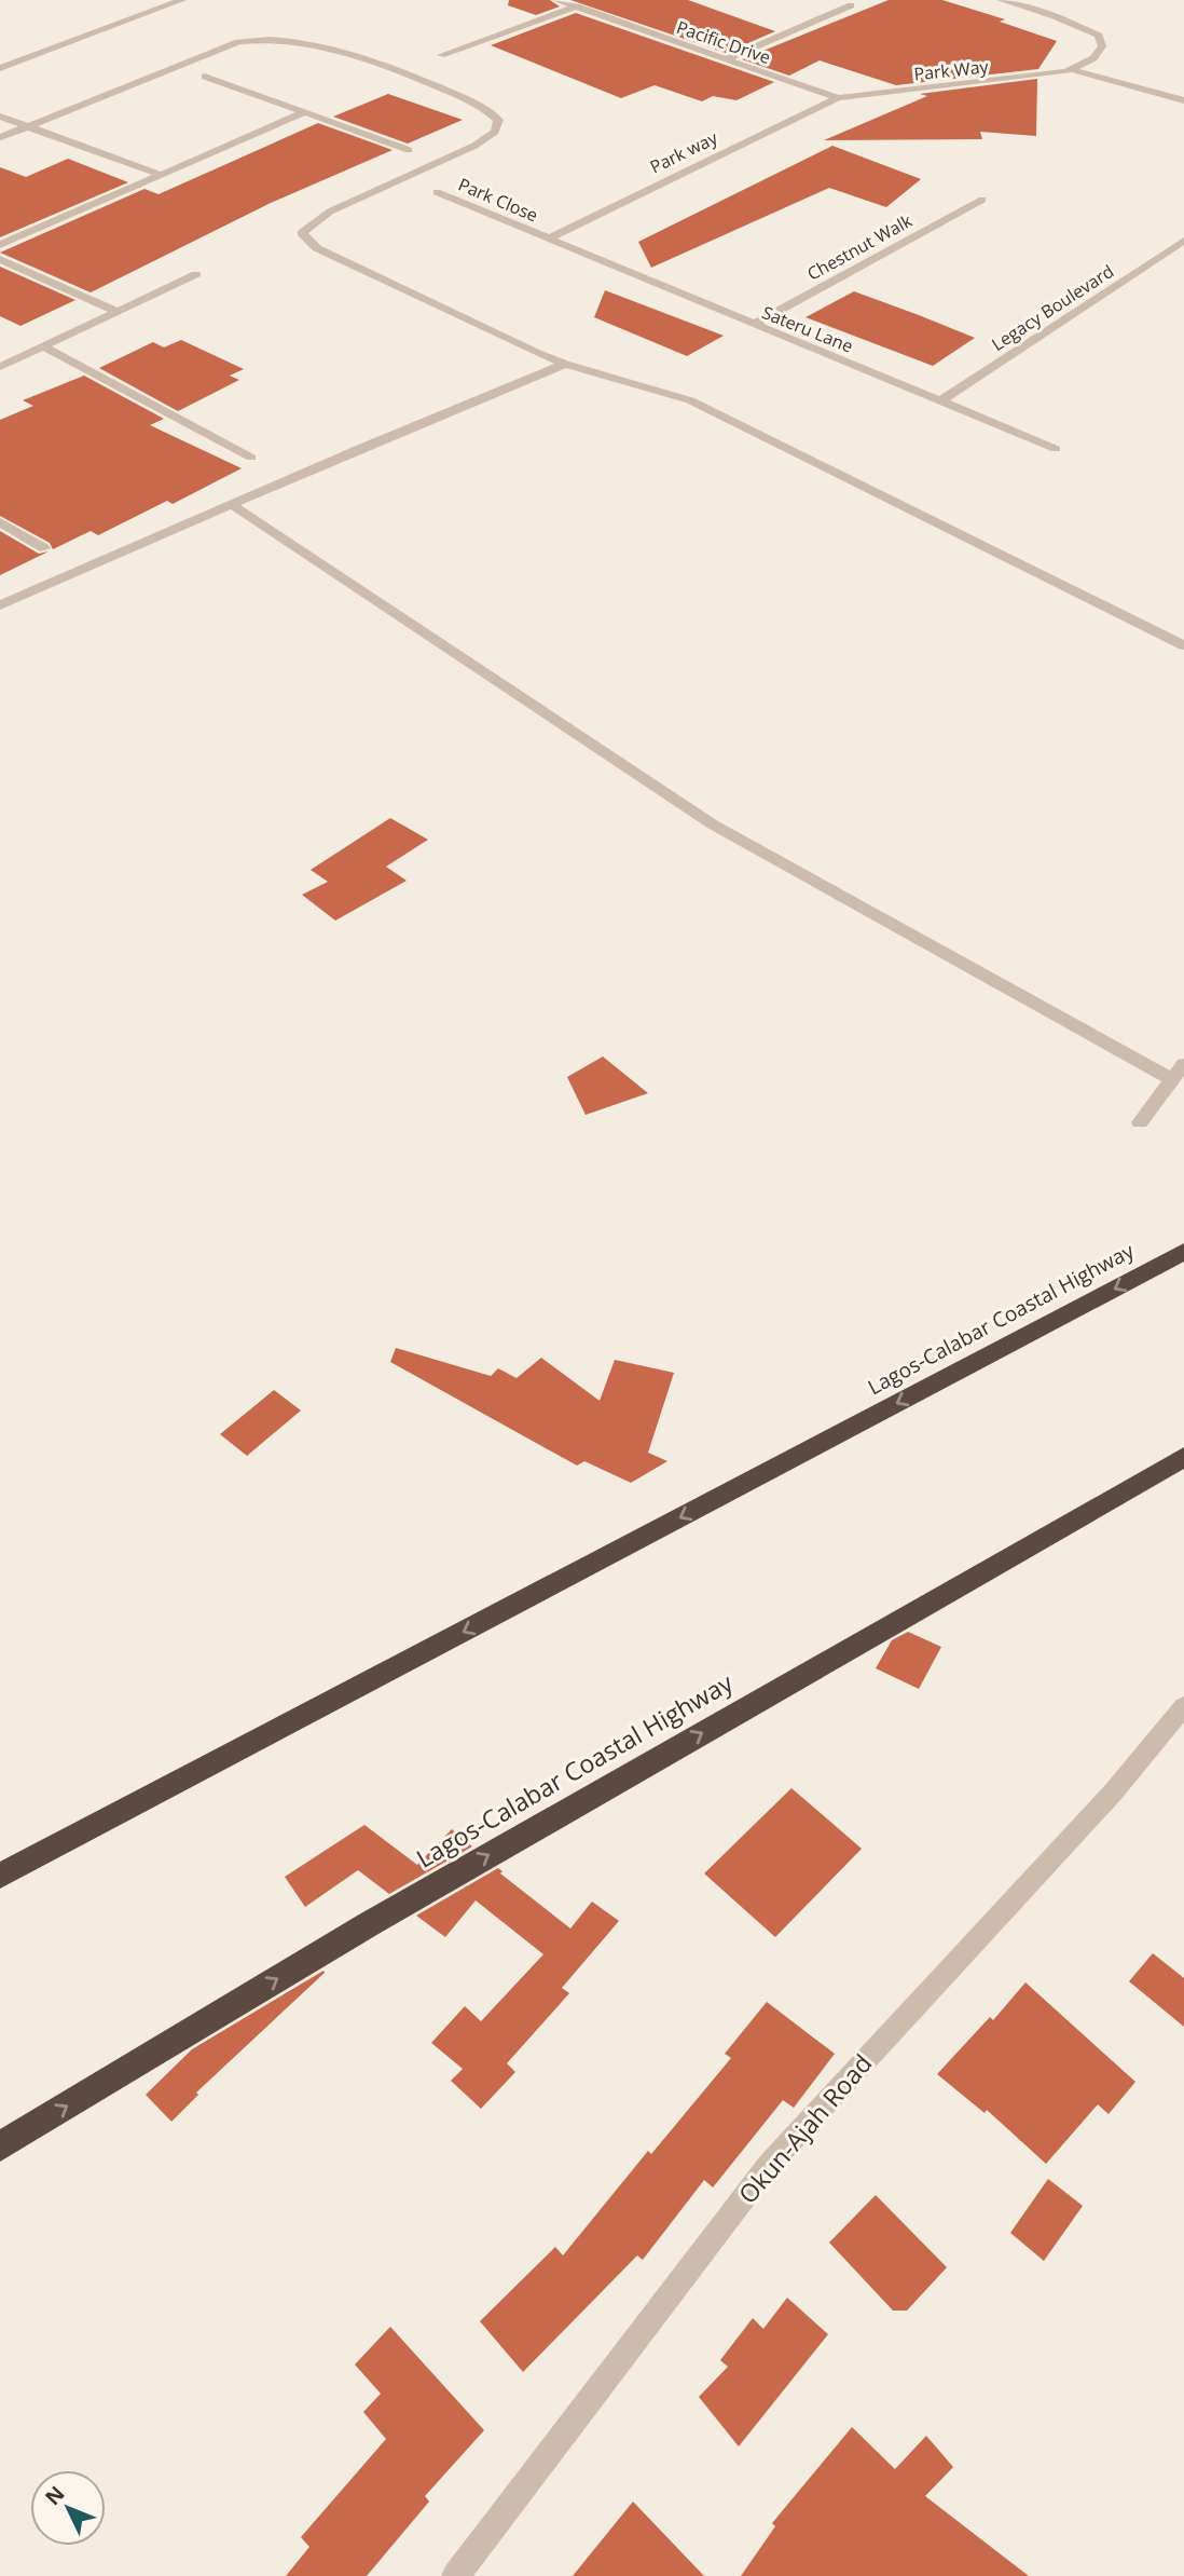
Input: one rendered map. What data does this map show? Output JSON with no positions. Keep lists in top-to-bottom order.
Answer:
{
  "streets": {
    "highway": ["Lagos-Calabar Coastal Highway"],
    "street": [
      "Pacific Drive",
      "Park Way",
      "Park way",
      "Park Close",
      "Chestnut Walk",
      "Legacy Boulevard",
      "Sateru Lane",
      "Okun-Ajah Road"
    ]
  },
  "crossings": [
    ["Pacific Drive", "Park Way"],
    ["Pacific Drive", "Park way"],
    ["Park Way", "Park way"],
    ["Park way", "Park Close"],
    ["Park way", "Sateru Lane"],
    ["Park Close", "Sateru Lane"],
    ["Chestnut Walk", "Sateru Lane"],
    ["Legacy Boulevard", "Sateru Lane"]
  ],
  "north": "top left"
}
